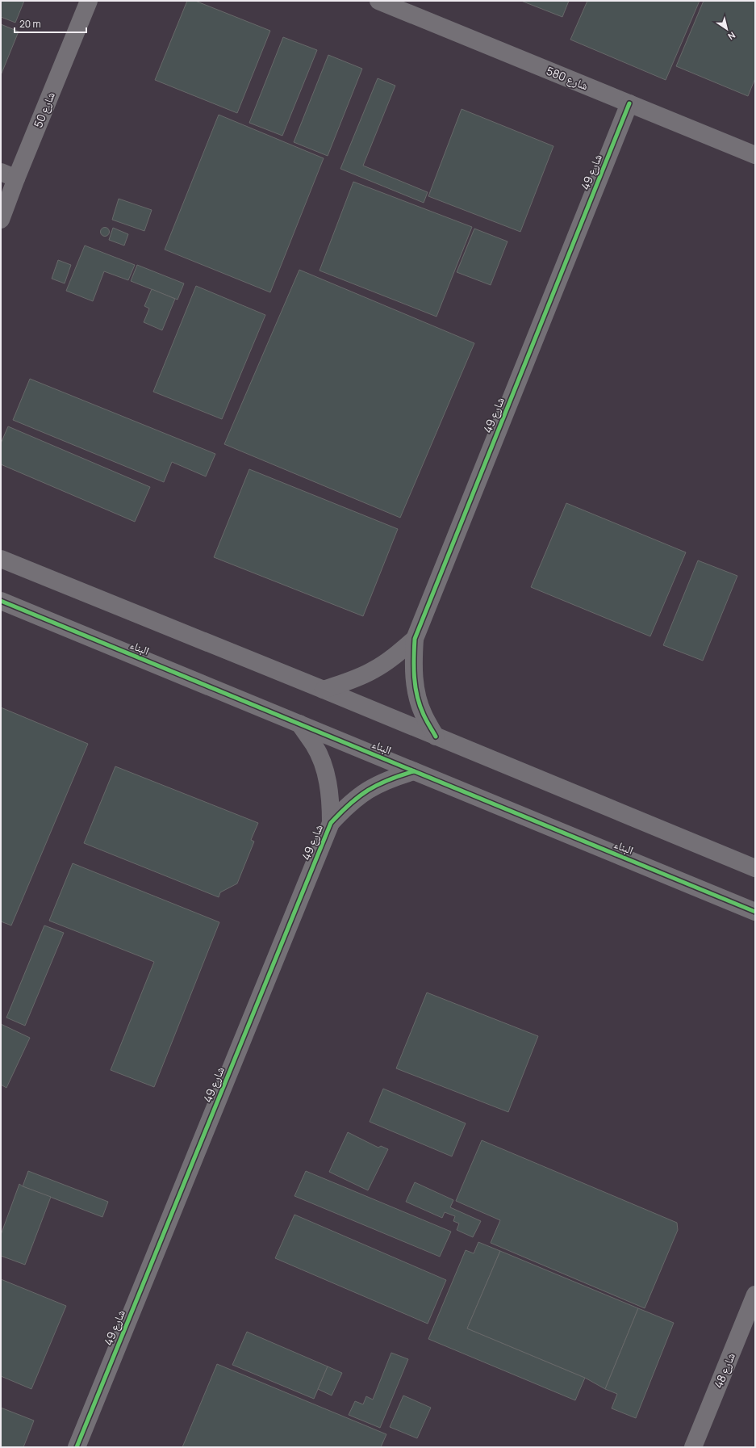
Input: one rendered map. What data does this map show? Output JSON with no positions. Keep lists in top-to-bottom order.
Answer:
{
  "streets": {
    "street": [
      "شارع 580",
      "شارع 50",
      "شارع 49",
      "البناء",
      "شارع 48"
    ]
  },
  "crossings": [
    ["شارع 580", "شارع 49"],
    ["شارع 49", "البناء"]
  ],
  "scale_bar": "20 m",
  "north": "bottom right"
}
